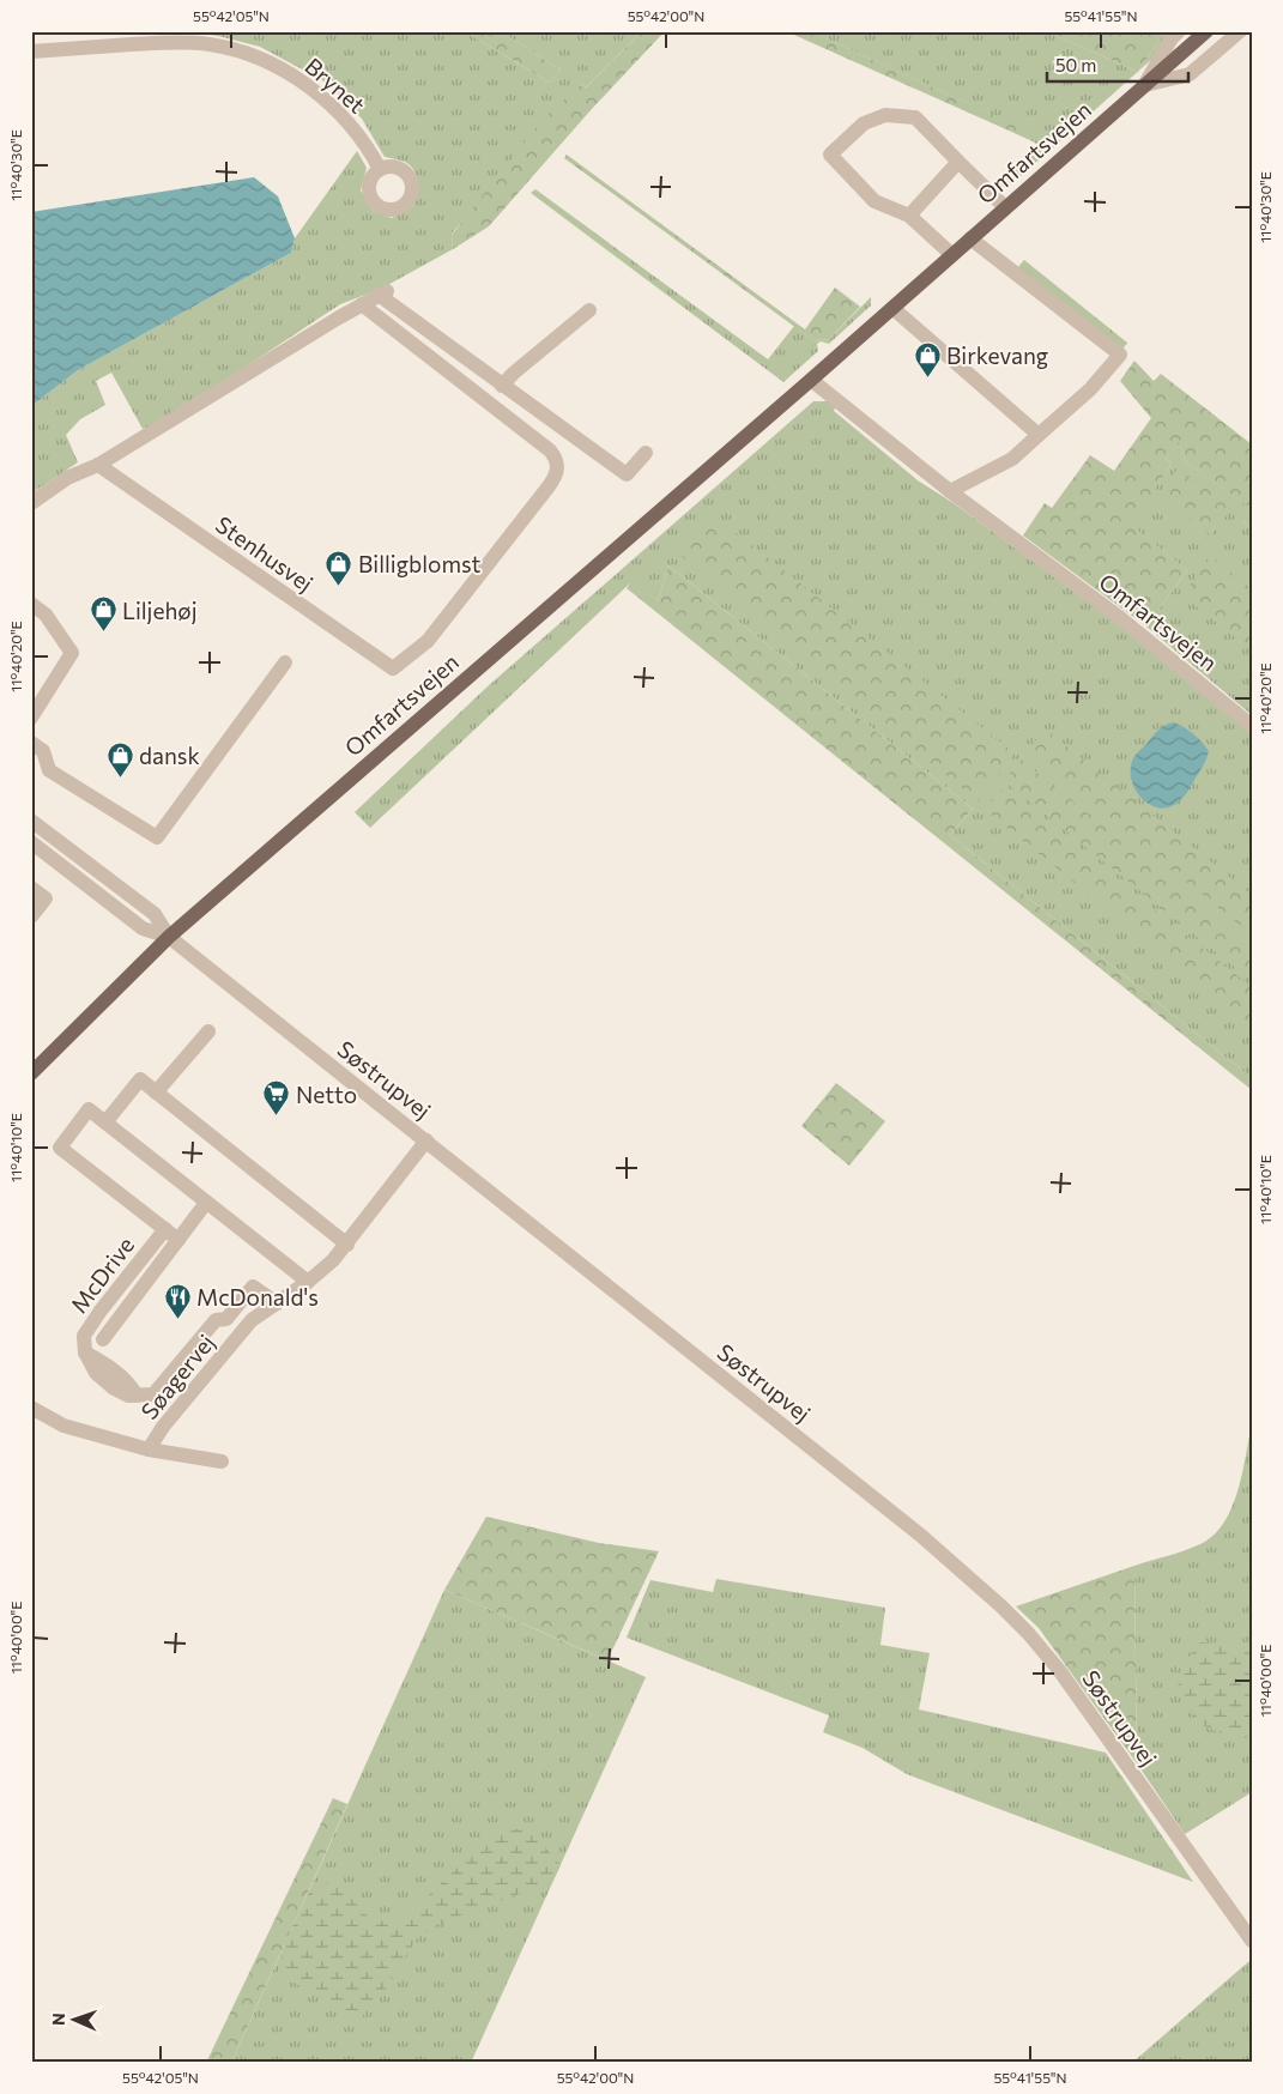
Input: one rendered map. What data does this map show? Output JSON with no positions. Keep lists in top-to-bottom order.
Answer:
{
  "streets": {
    "main road": ["Omfartsvejen"],
    "street": [
      "Brynet",
      "Stenhusvej",
      "Søstrupvej",
      "McDrive",
      "Søagervej"
    ]
  },
  "crossings": [
    ["Omfartsvejen", "Søstrupvej"],
    ["Søstrupvej", "Søagervej"],
    ["McDrive", "Søagervej"]
  ],
  "places": {
    "shop": [
      "Birkevang",
      "Billigblomst",
      "Liljehøj",
      "dansk"
    ],
    "supermarket": ["Netto"],
    "restaurant": ["McDonald's"]
  },
  "scale_bar": "50 m",
  "north": "left",
  "coordinates": [
    "55°42'05\"N",
    "55°42'00\"N",
    "55°41'55\"N",
    "11°40'30\"E",
    "11°40'20\"E",
    "11°40'10\"E",
    "11°40'00\"E"
  ]
}
